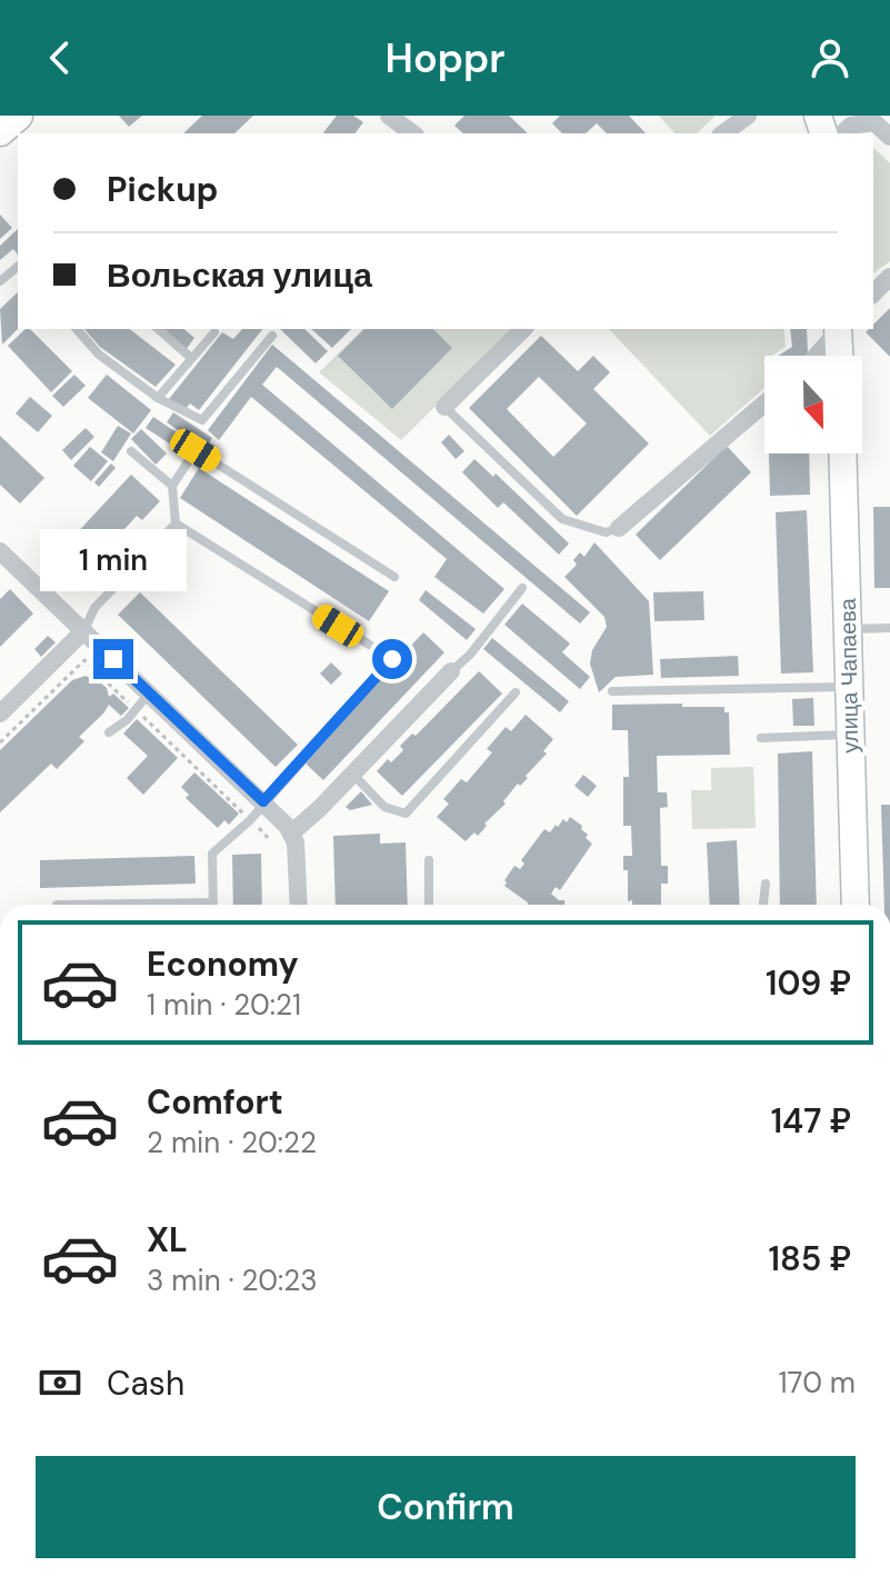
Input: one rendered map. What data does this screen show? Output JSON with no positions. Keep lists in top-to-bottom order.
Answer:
{
  "streets": {
    "street": ["улица Чапаева"]
  },
  "north": "bottom",
  "page": {
    "header": "Hoppr",
    "banner": ["Pickup", "Вольская улица"],
    "bubble": "1 min",
    "list": [
      {
        "name": "Economy",
        "note": "1 min · 20:21",
        "value": "109 ₽"
      },
      {
        "name": "Comfort",
        "note": "2 min · 20:22",
        "value": "147 ₽"
      },
      {
        "name": "XL",
        "note": "3 min · 20:23",
        "value": "185 ₽"
      }
    ],
    "pay": ["Cash", "170 m"],
    "buttons": "Confirm"
  }
}
